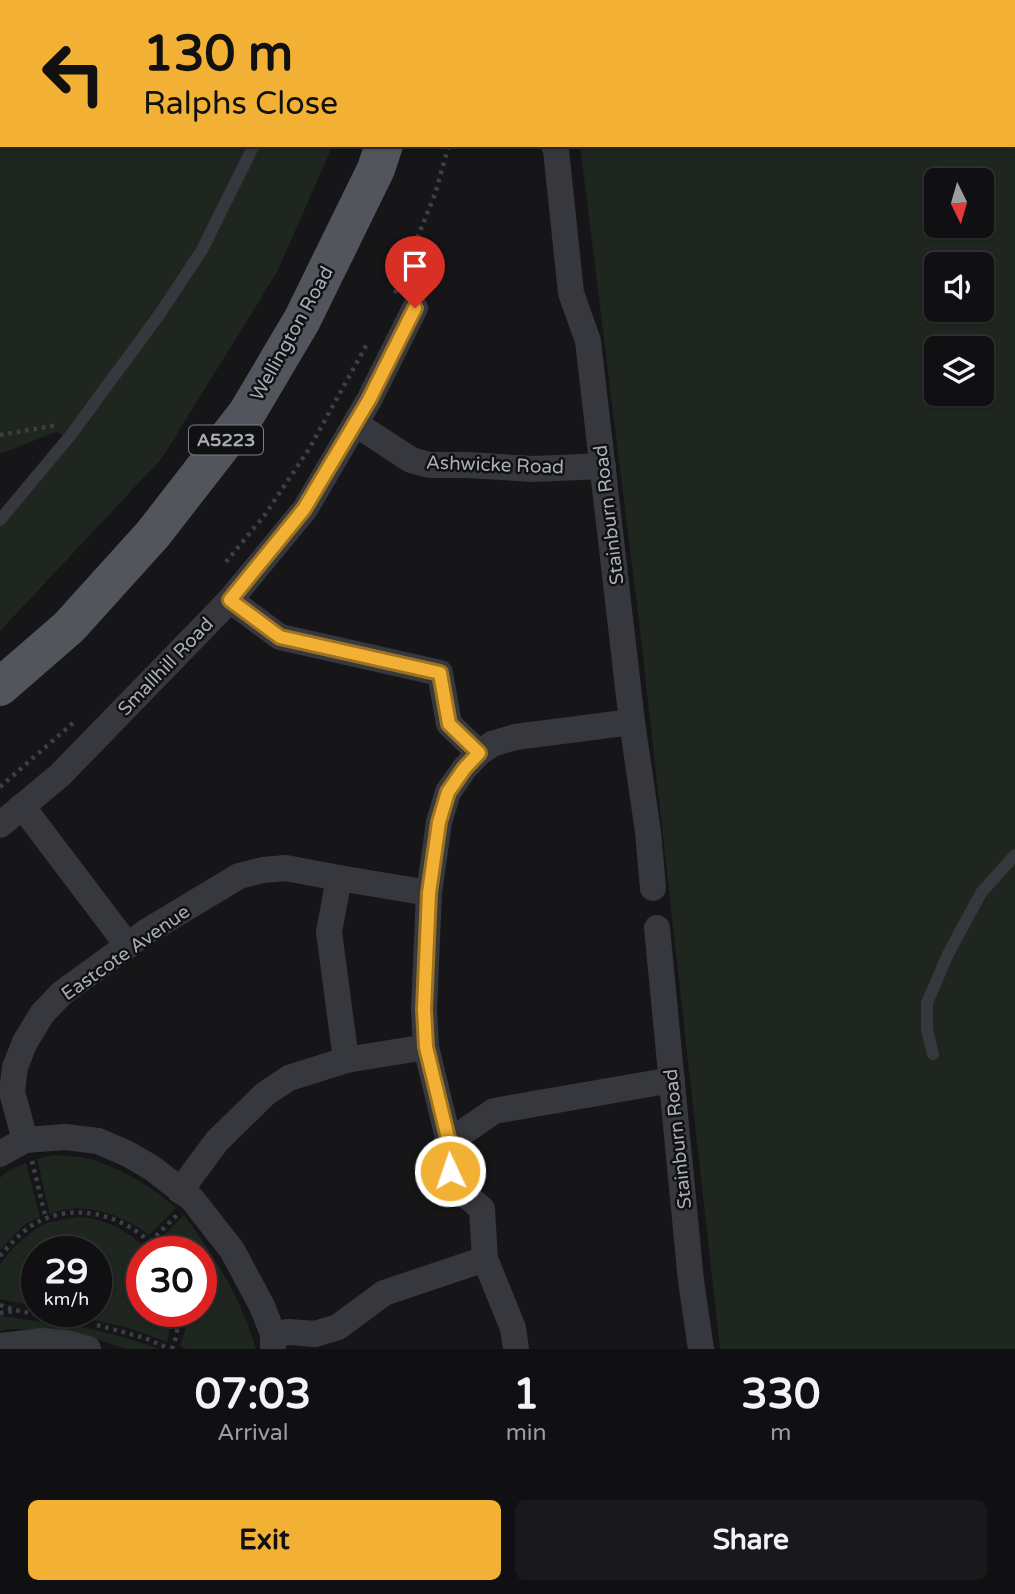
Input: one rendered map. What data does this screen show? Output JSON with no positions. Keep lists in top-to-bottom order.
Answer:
{
  "streets": {
    "main road": ["Wellington Road", "A5223"],
    "street": [
      "Ashwicke Road",
      "Stainburn Road",
      "Smallhill Road",
      "Eastcote Avenue"
    ]
  },
  "crossings": [
    ["Ashwicke Road", "Stainburn Road"],
    ["Ashwicke Road", "Smallhill Road"]
  ],
  "north": "bottom",
  "page": {
    "turn": ["130 m", "Ralphs Close"],
    "speed": "29 km/h",
    "limit": "30",
    "eta": [
      "07:03",
      "Arrival",
      "1",
      "min",
      "330",
      "m"
    ],
    "buttons": ["Exit", "Share"]
  }
}
